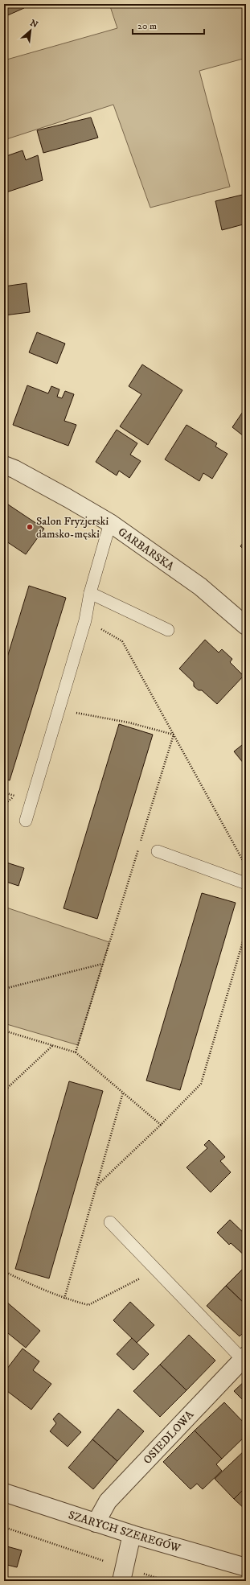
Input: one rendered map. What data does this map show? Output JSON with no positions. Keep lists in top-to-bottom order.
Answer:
{
  "streets": {
    "street": ["GARBARSKA", "OSIEDLOWA", "SZARYCH SZEREGÓW"]
  },
  "crossings": [
    ["OSIEDLOWA", "SZARYCH SZEREGÓW"]
  ],
  "places": ["Salon Fryzjerski damsko-męski"],
  "scale_bar": "20 m",
  "north": "top right"
}
